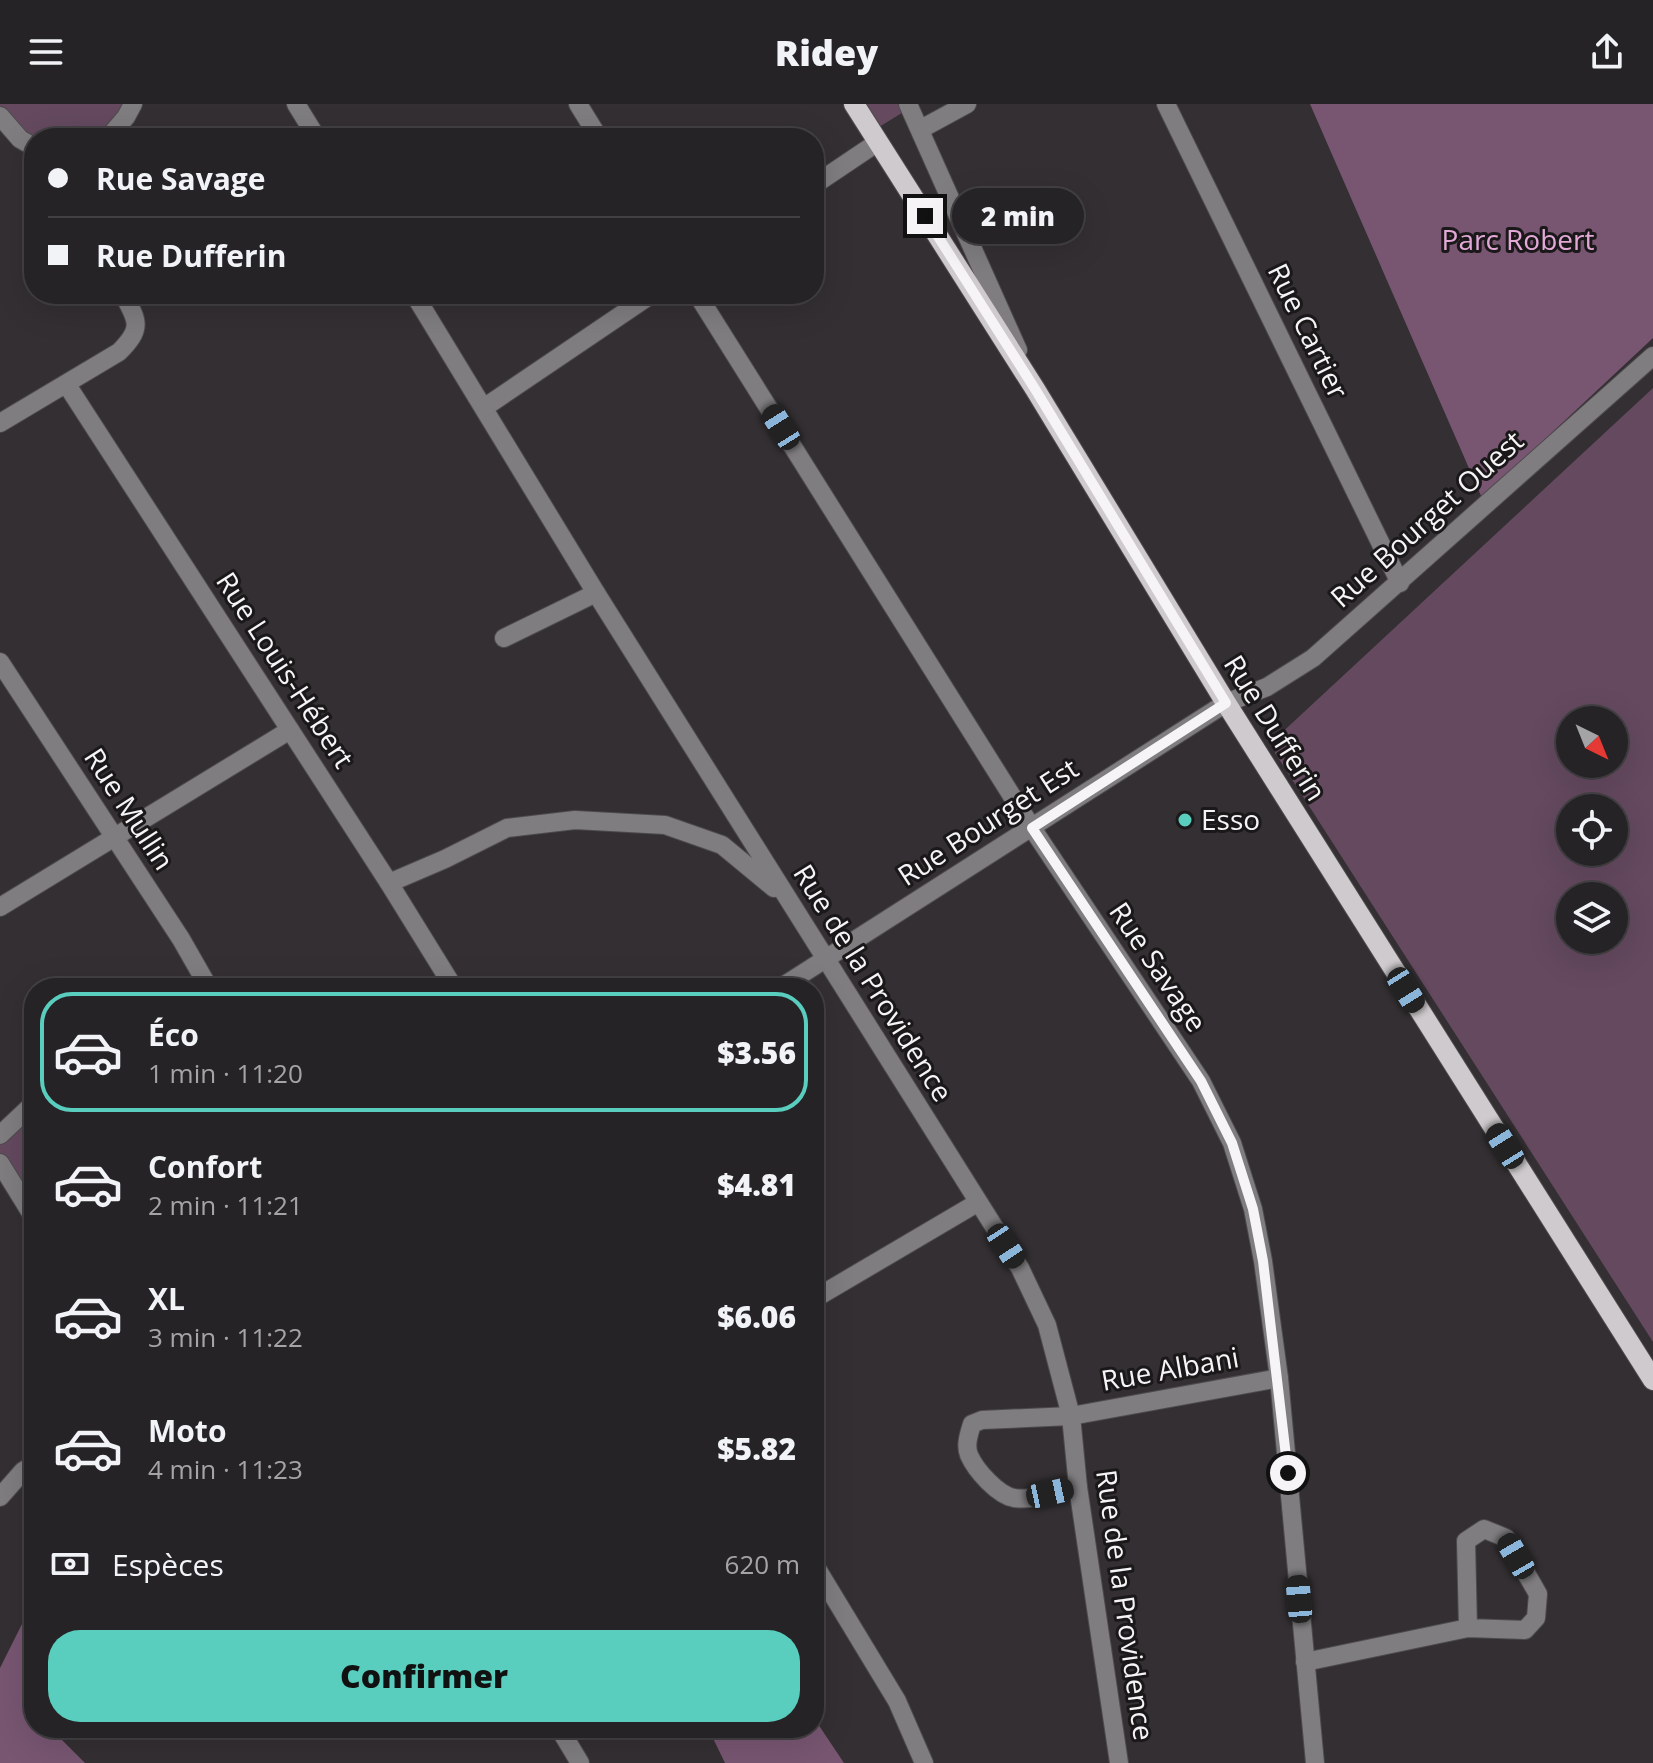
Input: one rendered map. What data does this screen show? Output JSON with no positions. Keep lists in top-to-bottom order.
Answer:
{
  "streets": {
    "main road": ["Rue Dufferin"],
    "street": [
      "Rue Cartier",
      "Rue Bourget Ouest",
      "Rue Louis-Hébert",
      "Rue Mullin",
      "Rue Bourget Est",
      "Rue Savage",
      "Rue de la Providence",
      "Rue Albani"
    ]
  },
  "crossings": [
    ["Rue Cartier", "Rue Bourget Ouest"],
    ["Rue Bourget Ouest", "Rue Dufferin"],
    ["Rue Bourget Ouest", "Rue Bourget Est"],
    ["Rue Dufferin", "Rue Bourget Est"],
    ["Rue Bourget Est", "Rue Savage"],
    ["Rue Bourget Est", "Rue de la Providence"],
    ["Rue Savage", "Rue Albani"],
    ["Rue de la Providence", "Rue Albani"]
  ],
  "parks": ["Parc Robert"],
  "places": ["Esso"],
  "north": "bottom right",
  "page": {
    "header": "Ridey",
    "banner": ["Rue Savage", "Rue Dufferin"],
    "bubble": "2 min",
    "list": [
      {
        "name": "Éco",
        "note": "1 min · 11:20",
        "value": "$3.56"
      },
      {
        "name": "Confort",
        "note": "2 min · 11:21",
        "value": "$4.81"
      },
      {
        "name": "XL",
        "note": "3 min · 11:22",
        "value": "$6.06"
      },
      {
        "name": "Moto",
        "note": "4 min · 11:23",
        "value": "$5.82"
      }
    ],
    "pay": ["Espèces", "620 m"],
    "buttons": "Confirmer"
  }
}
